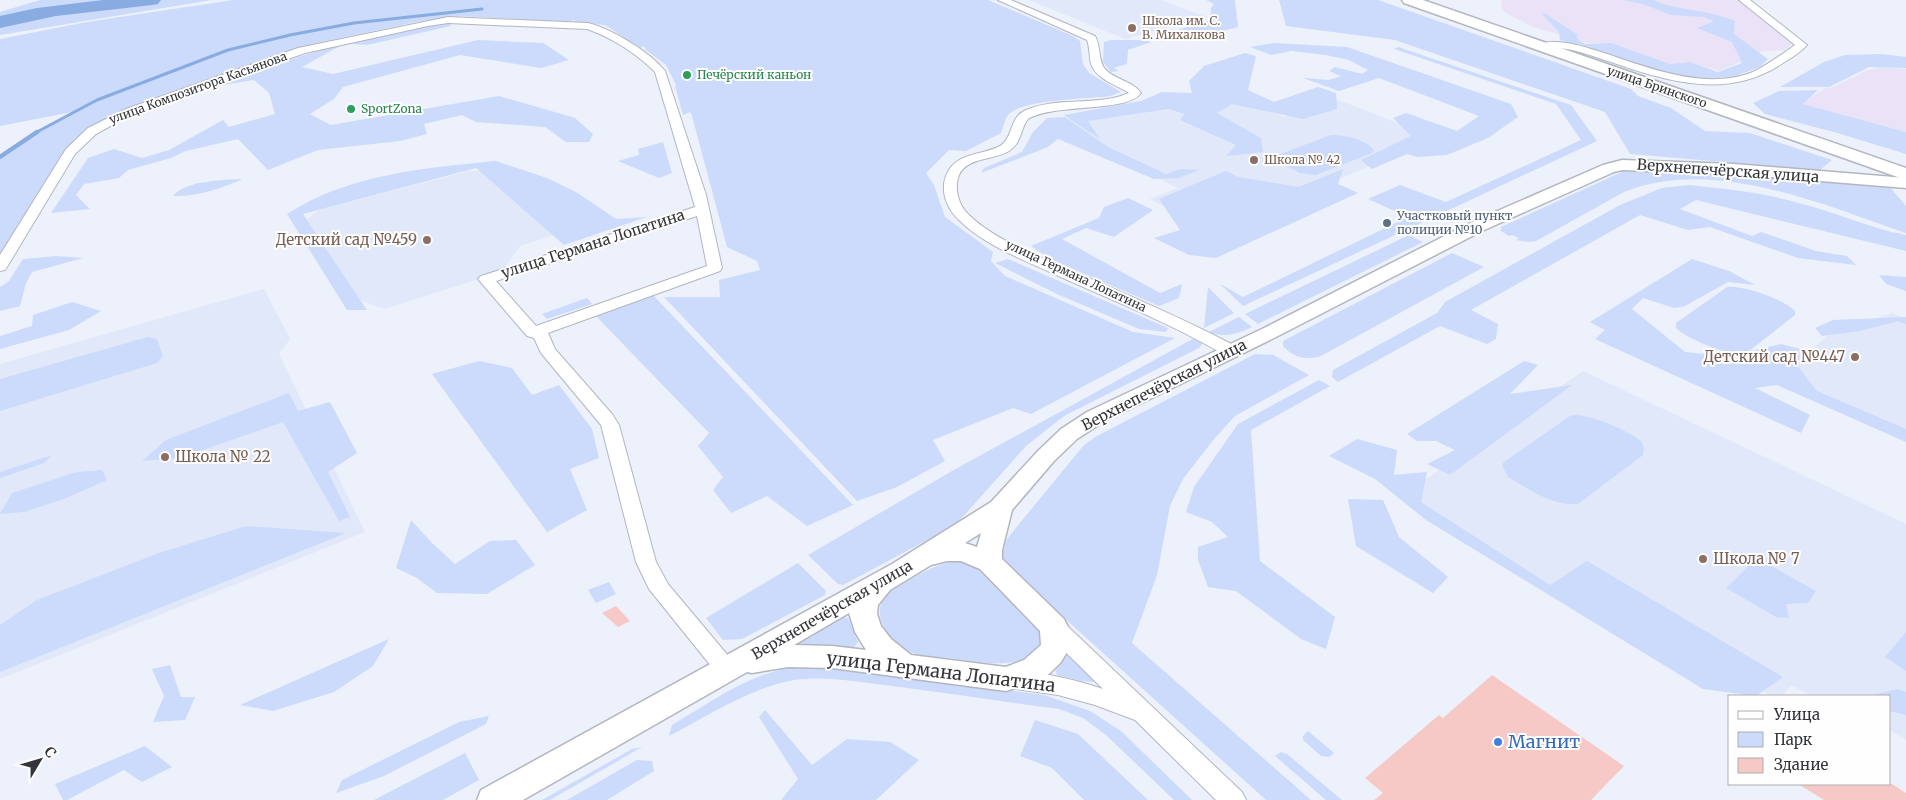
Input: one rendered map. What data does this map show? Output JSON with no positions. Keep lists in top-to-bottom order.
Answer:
{
  "streets": {
    "main road": ["улица Бринского"],
    "street": ["улица Композитора Касьянова", "Верхнепечёрская улица", "улица Германа Лопатина"]
  },
  "crossings": [
    ["улица Композитора Касьянова", "улица Германа Лопатина"],
    ["Верхнепечёрская улица", "улица Германа Лопатина"]
  ],
  "places": [
    "Школа им. С. В. Михалкова",
    "Печёрский каньон",
    "SportZona",
    "Школа № 42",
    "Участковый пункт полиции №10",
    "Детский сад №459",
    "Детский сад №447",
    "Школа № 22",
    "Школа № 7",
    "Магнит"
  ],
  "legend": ["Улица", "Парк", "Здание"],
  "north": "top right"
}
